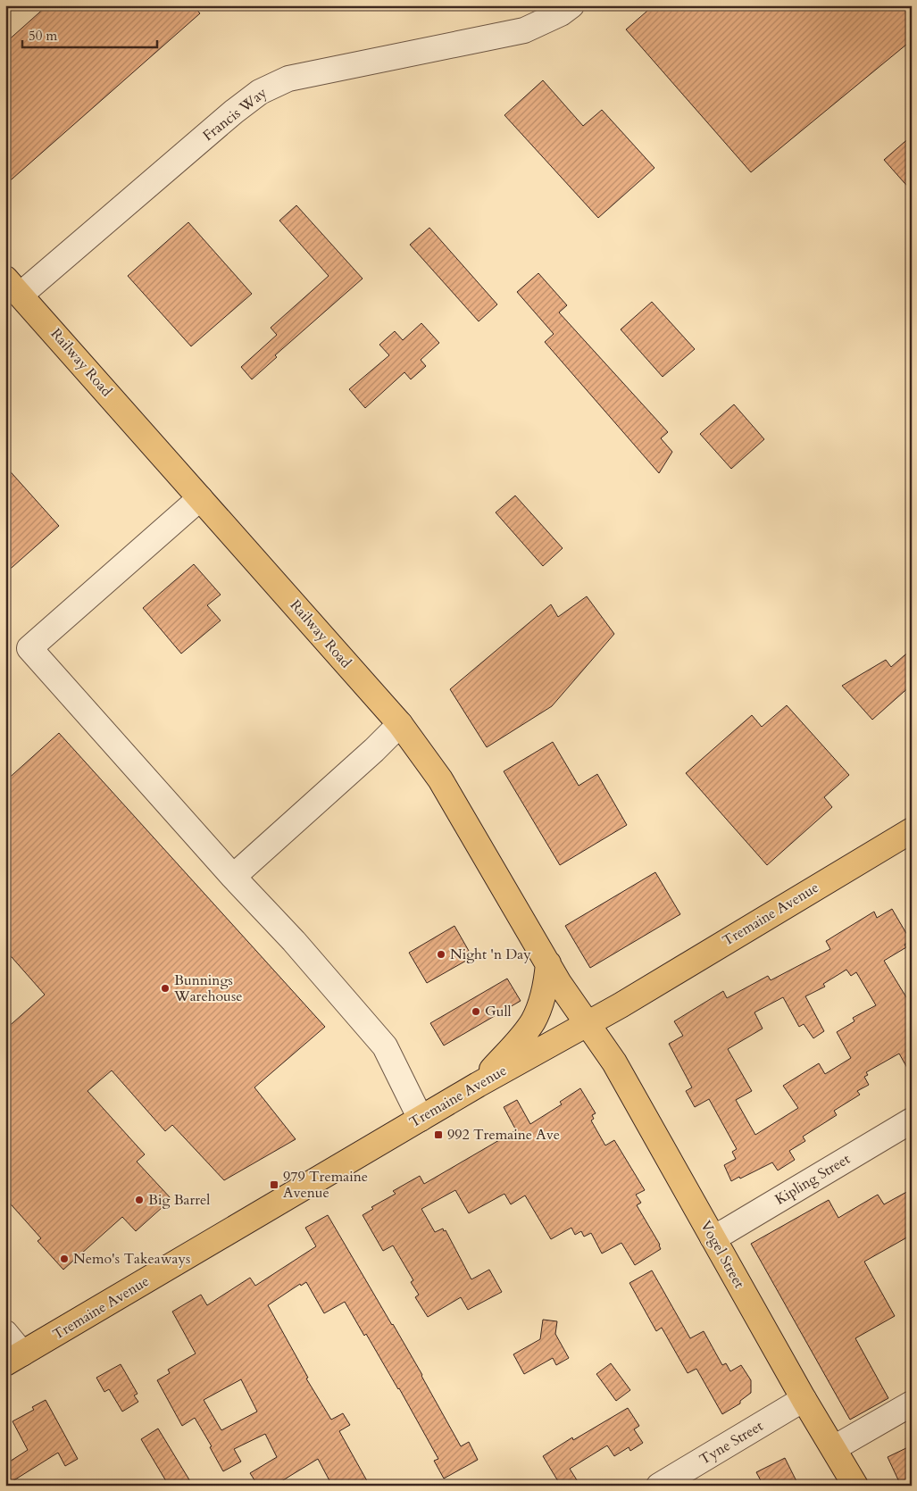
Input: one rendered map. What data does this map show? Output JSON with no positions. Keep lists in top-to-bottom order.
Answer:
{
  "streets": {
    "main road": ["Railway Road", "Tremaine Avenue", "Vogel Street"],
    "street": ["Francis Way", "Kipling Street", "Tyne Street"]
  },
  "crossings": [
    ["Francis Way", "Railway Road"],
    ["Railway Road", "Tremaine Avenue"],
    ["Railway Road", "Vogel Street"],
    ["Tremaine Avenue", "Vogel Street"],
    ["Kipling Street", "Vogel Street"],
    ["Vogel Street", "Tyne Street"]
  ],
  "places": {
    "other": [
      "Night 'n Day",
      "Bunnings Warehouse",
      "Gull",
      "Big Barrel",
      "Nemo's Takeaways"
    ],
    "transit": ["992 Tremaine Ave", "979 Tremaine Avenue"]
  },
  "scale_bar": "50 m"
}
